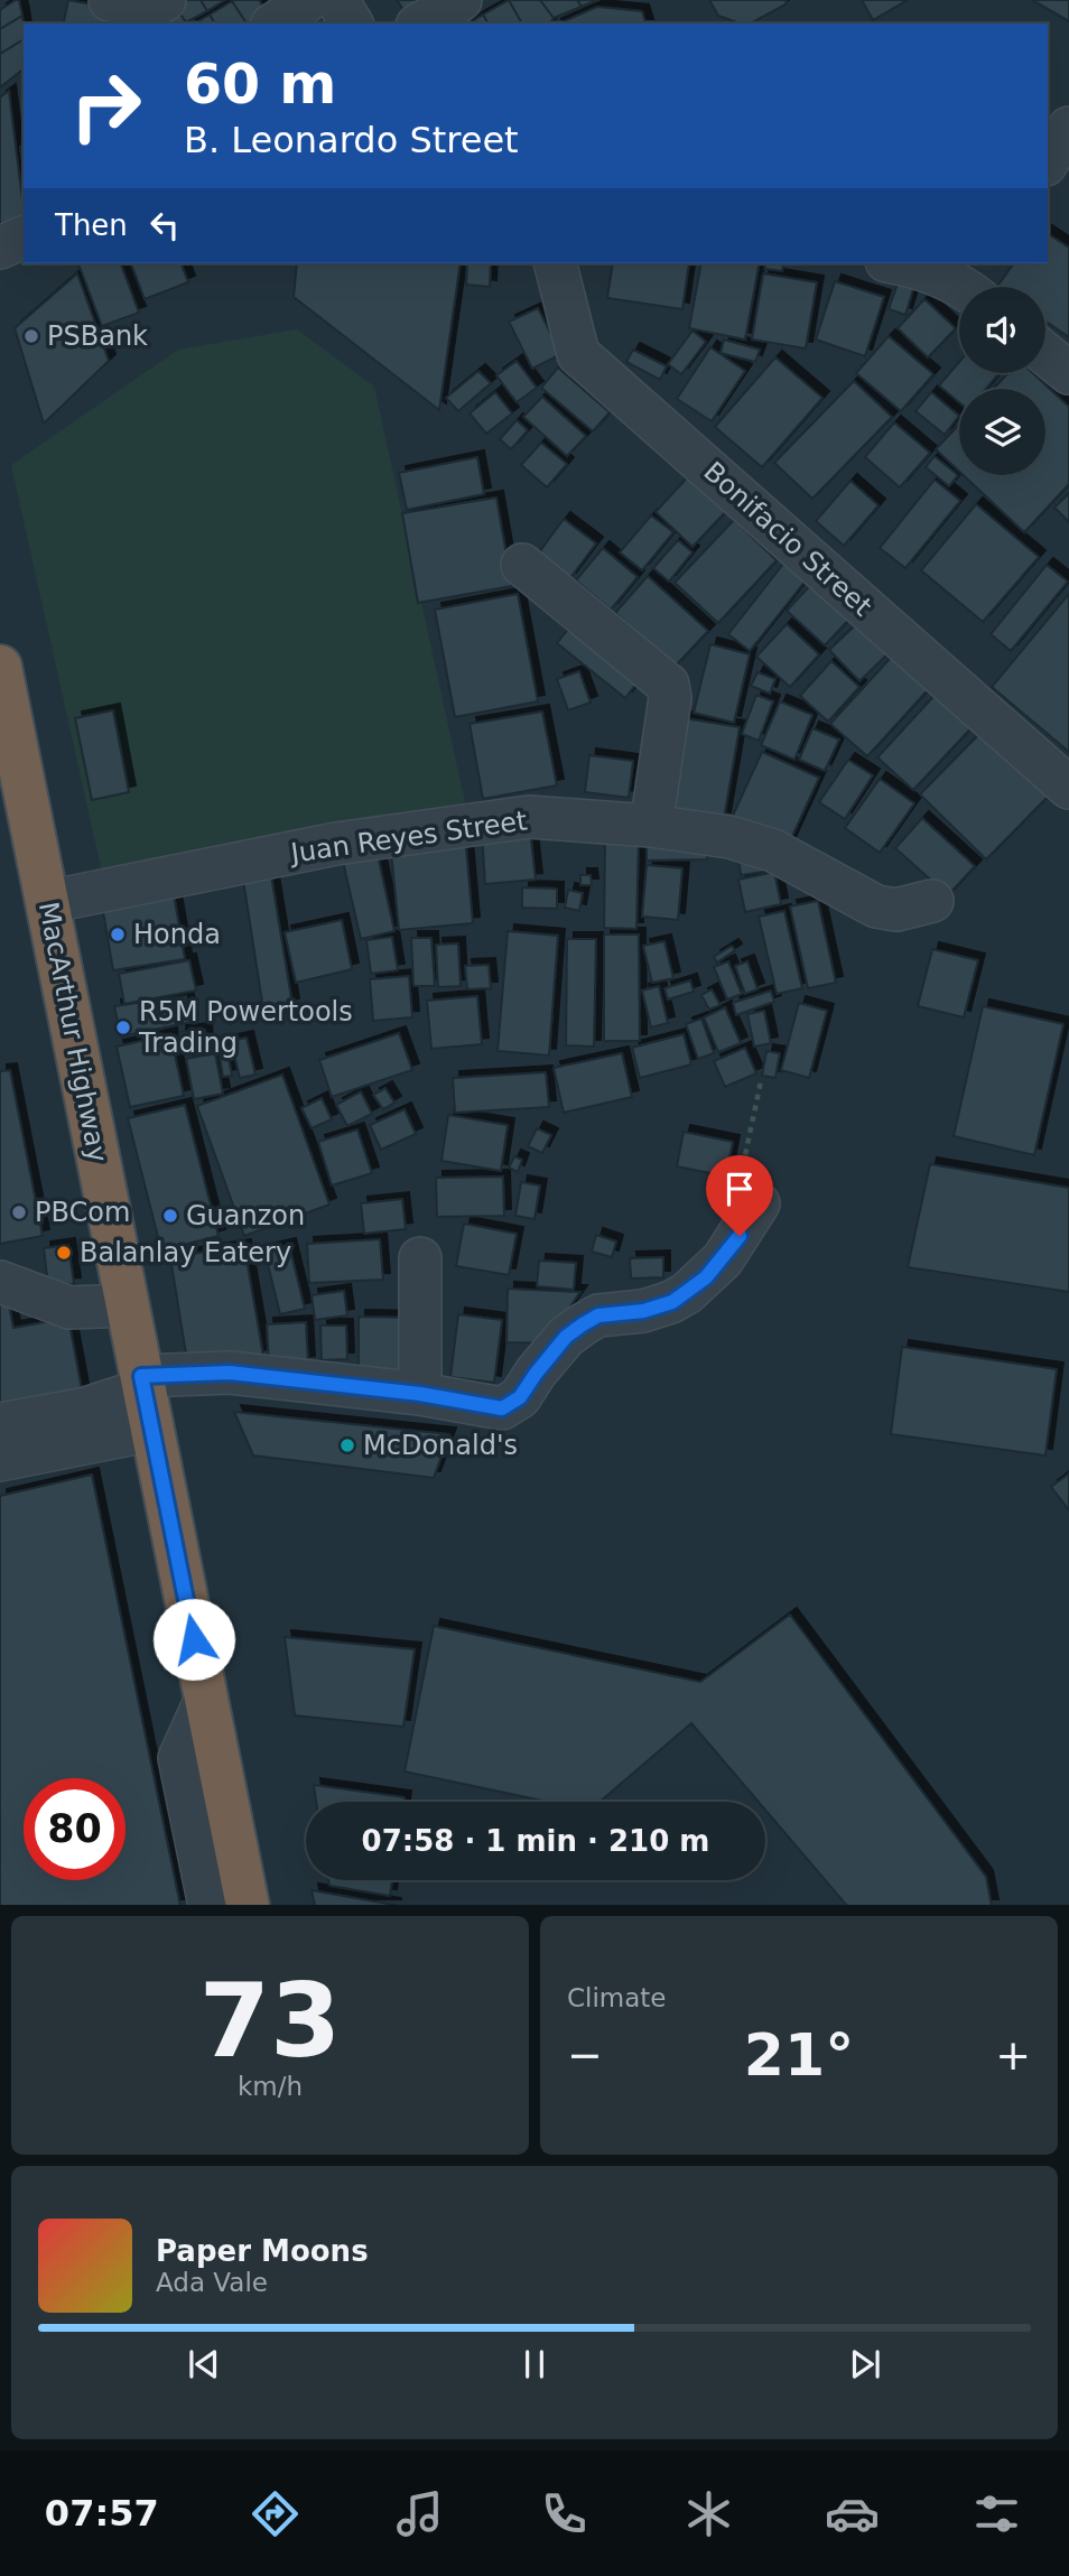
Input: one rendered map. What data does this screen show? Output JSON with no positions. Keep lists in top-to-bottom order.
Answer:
{
  "streets": {
    "highway": ["MacArthur Highway"],
    "street": ["Bonifacio Street", "Juan Reyes Street"]
  },
  "crossings": [
    ["Juan Reyes Street", "MacArthur Highway"]
  ],
  "places": [
    "PSBank",
    "Honda",
    "R5M Powertools Trading",
    "PBCom",
    "Guanzon",
    "Balanlay Eatery",
    "McDonald's"
  ],
  "page": {
    "turn": ["60 m", "B. Leonardo Street"],
    "then": "Then",
    "limit": "80",
    "trip": "07:58 · 1 min · 210 m",
    "tile": [
      ["73", "km/h"],
      "Climate"
    ],
    "heat": ["−", "21°", "+"],
    "song": ["Paper Moons", "Ada Vale"],
    "tabs": "07:57"
  }
}
